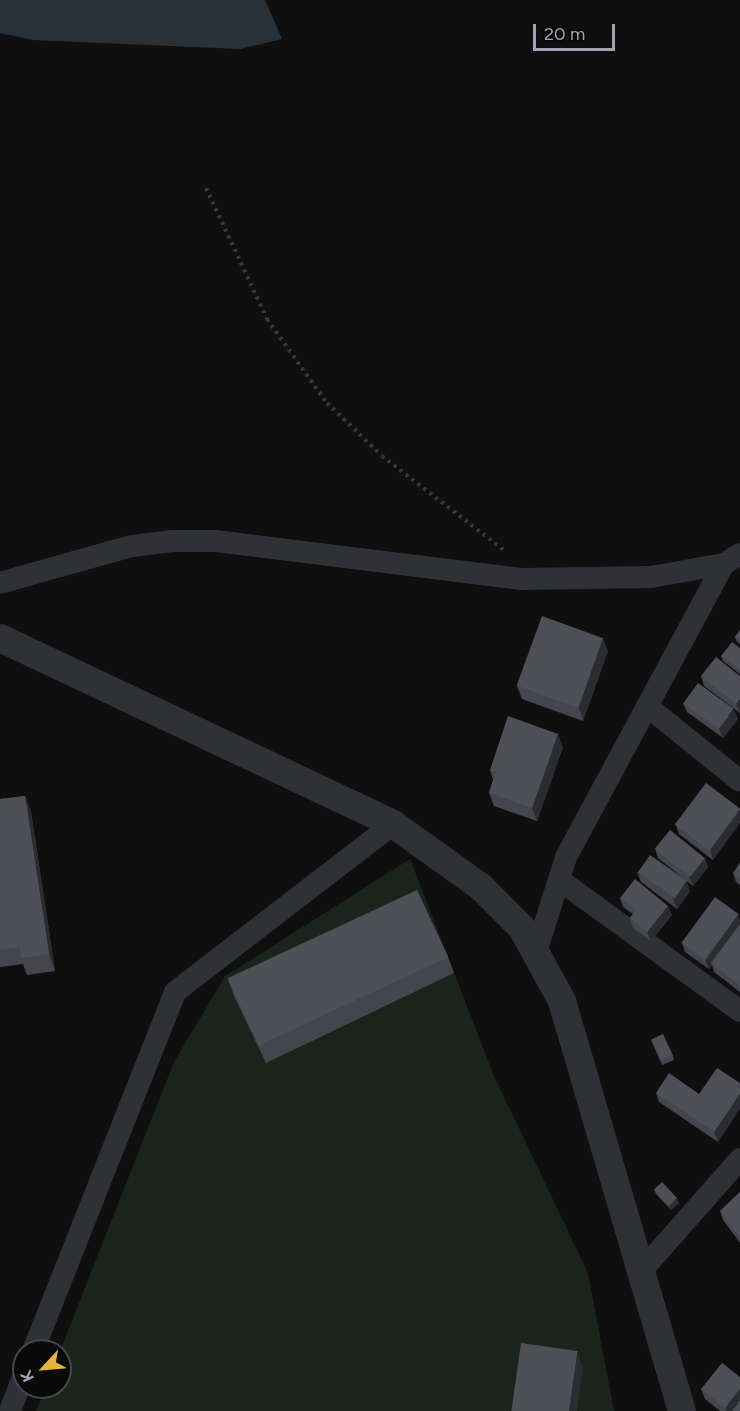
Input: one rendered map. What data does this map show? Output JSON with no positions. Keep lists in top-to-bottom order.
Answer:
{
  "scale_bar": "20 m",
  "north": "bottom left"
}
